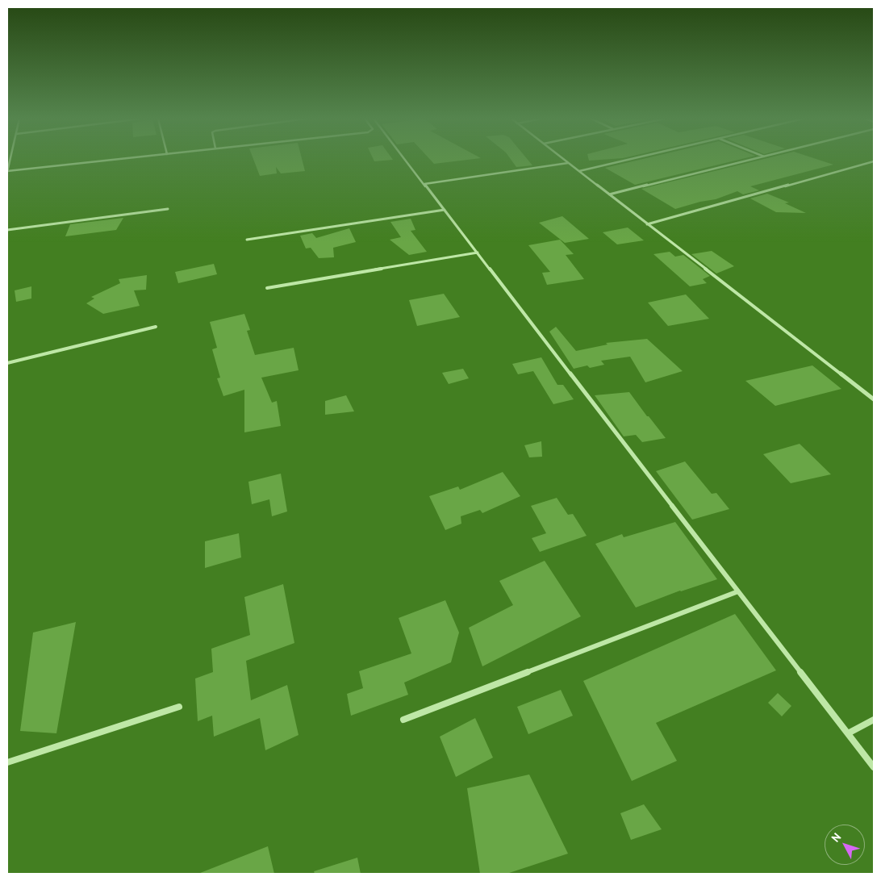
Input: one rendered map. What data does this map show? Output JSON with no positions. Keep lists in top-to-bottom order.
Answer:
{
  "north": "top left"
}
